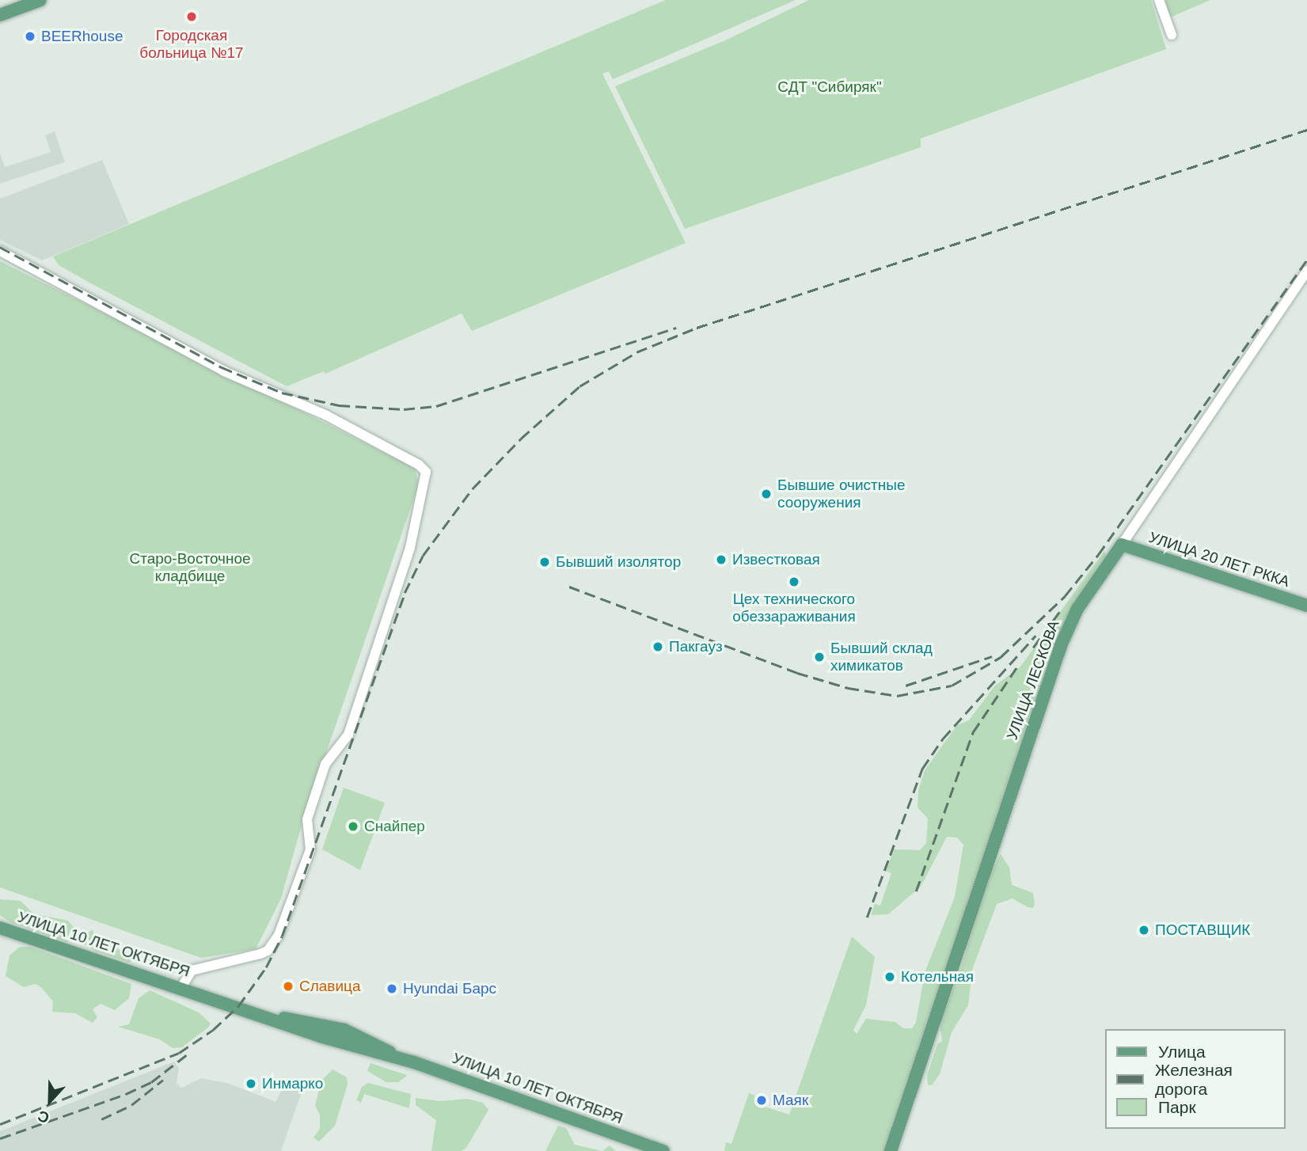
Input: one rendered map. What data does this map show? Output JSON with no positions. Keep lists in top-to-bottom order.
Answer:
{
  "streets": {
    "main road": ["УЛИЦА 20 ЛЕТ РККА", "УЛИЦА ЛЕСКОВА", "УЛИЦА 10 ЛЕТ ОКТЯБРЯ"]
  },
  "crossings": [
    ["УЛИЦА 20 ЛЕТ РККА", "УЛИЦА ЛЕСКОВА"]
  ],
  "parks": ["СДТ \"Сибиряк\"", "Старо-Восточное кладбище"],
  "places": [
    "Городская больница №17",
    "BEERhouse",
    "Бывшие очистные сооружения",
    "Известковая",
    "Бывший изолятор",
    "Цех технического обеззараживания",
    "Пакгауз",
    "Бывший склад химикатов",
    "Снайпер",
    "ПОСТАВЩИК",
    "Котельная",
    "Славица",
    "Hyundai Барс",
    "Инмарко",
    "Маяк"
  ],
  "legend": ["Улица", "Железная дорога", "Парк"],
  "north": "bottom"
}
